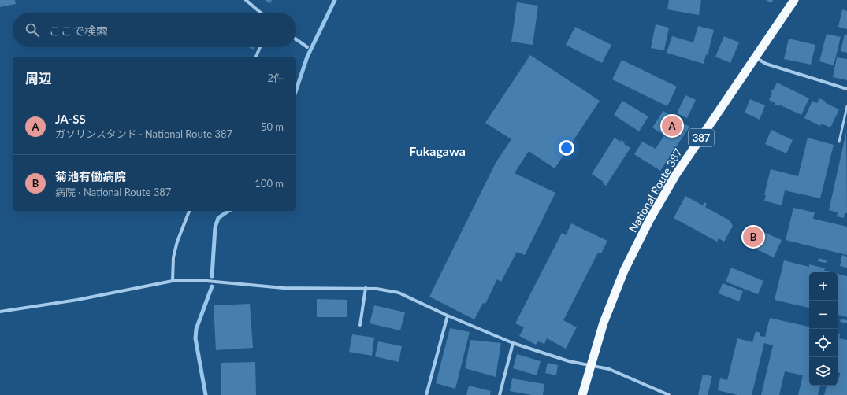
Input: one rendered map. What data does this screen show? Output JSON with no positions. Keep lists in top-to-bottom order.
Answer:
{
  "streets": {
    "highway": ["387", "National Route 387"]
  },
  "districts": ["Fukagawa"],
  "page": {
    "search": "ここで検索",
    "heading": ["周辺", "2件"],
    "list": [
      {
        "mark": "A",
        "name": "JA-SS",
        "note": "ガソリンスタンド · National Route 387",
        "value": "50 m"
      },
      {
        "mark": "B",
        "name": "菊池有働病院",
        "note": "病院 · National Route 387",
        "value": "100 m"
      }
    ],
    "pins": ["A", "B"],
    "map_buttons": ["+", "−"]
  }
}
